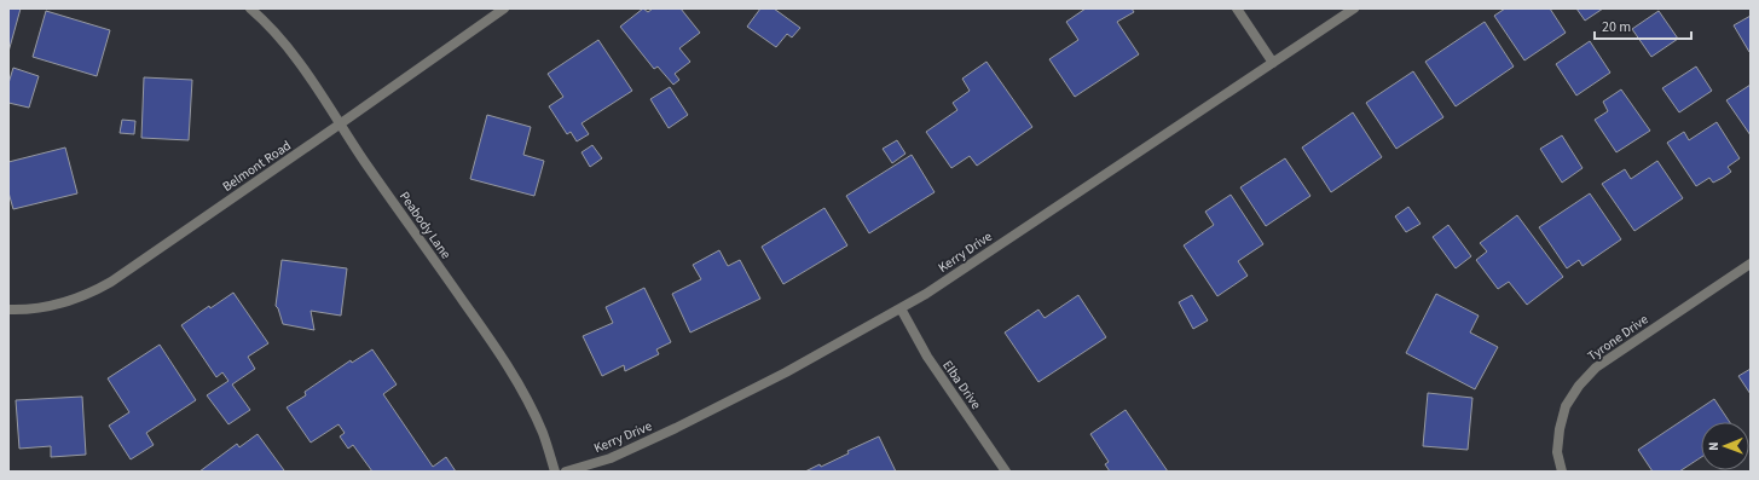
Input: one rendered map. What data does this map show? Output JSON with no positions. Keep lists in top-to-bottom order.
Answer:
{
  "streets": {
    "street": [
      "Belmont Road",
      "Peabody Lane",
      "Kerry Drive",
      "Tyrone Drive",
      "Elba Drive"
    ]
  },
  "crossings": [
    ["Belmont Road", "Peabody Lane"],
    ["Kerry Drive", "Elba Drive"]
  ],
  "scale_bar": "20 m",
  "north": "left"
}
